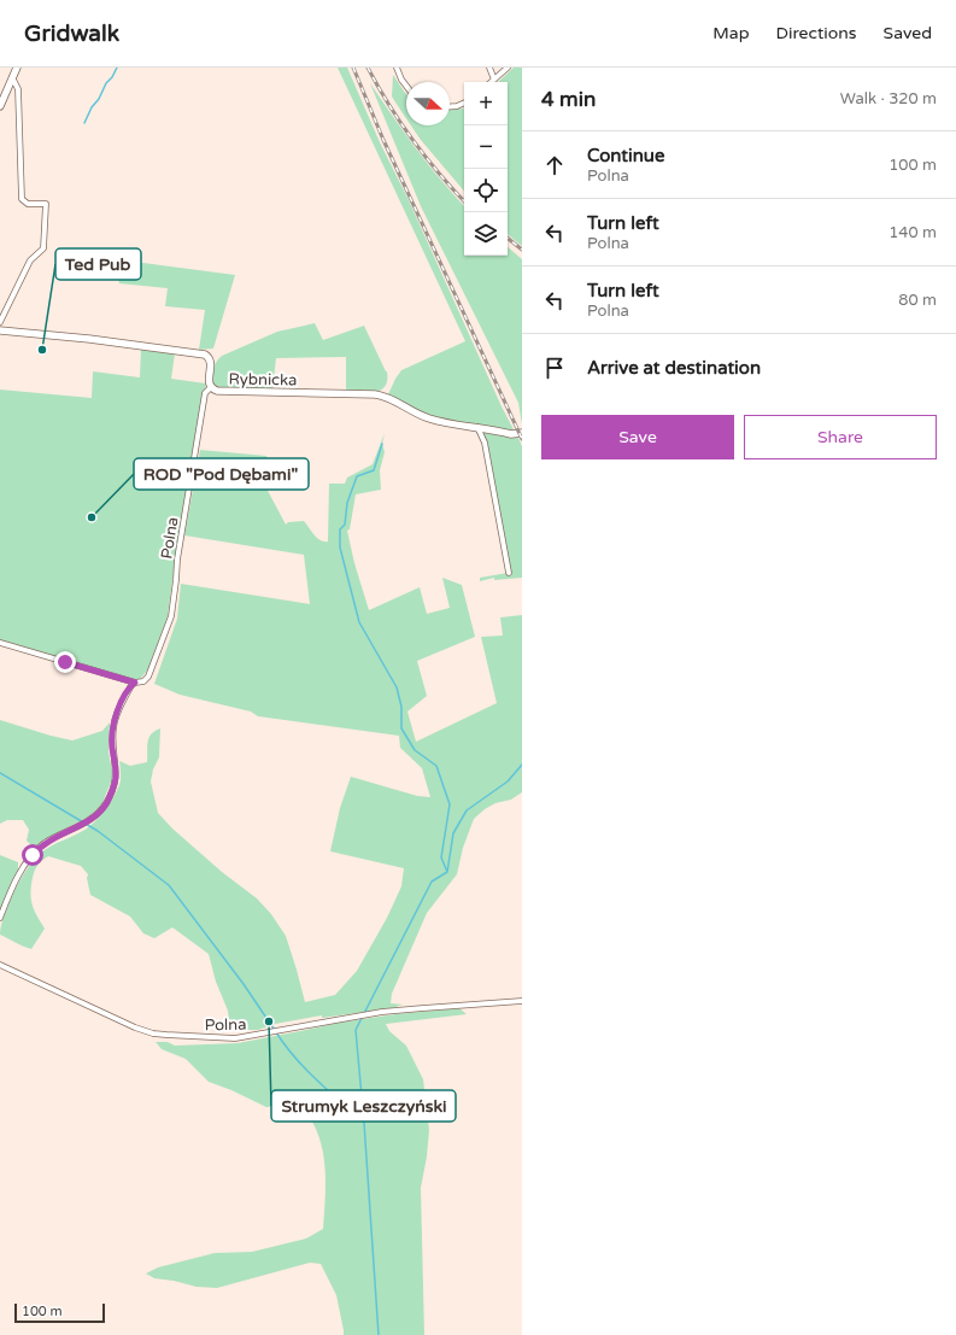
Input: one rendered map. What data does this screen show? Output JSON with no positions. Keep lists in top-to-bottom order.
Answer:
{
  "streets": {
    "street": ["Rybnicka", "Polna"]
  },
  "crossings": [
    ["Rybnicka", "Polna"]
  ],
  "places": ["Ted Pub", "ROD \"Pod Dębami\"", "Strumyk Leszczyński"],
  "scale_bar": "100 m",
  "north": "right",
  "page": {
    "header": "Gridwalk",
    "nav": ["Map", "Directions", "Saved"],
    "heading": ["4 min", "Walk · 320 m"],
    "map_buttons": ["+", "−"],
    "list": [
      ["Continue", "Polna", "100 m"],
      ["Turn left", "Polna", "140 m"],
      ["Turn left", "Polna", "80 m"],
      "Arrive at destination"
    ],
    "buttons": ["Save", "Share"],
    "scale": "100 m"
  }
}
